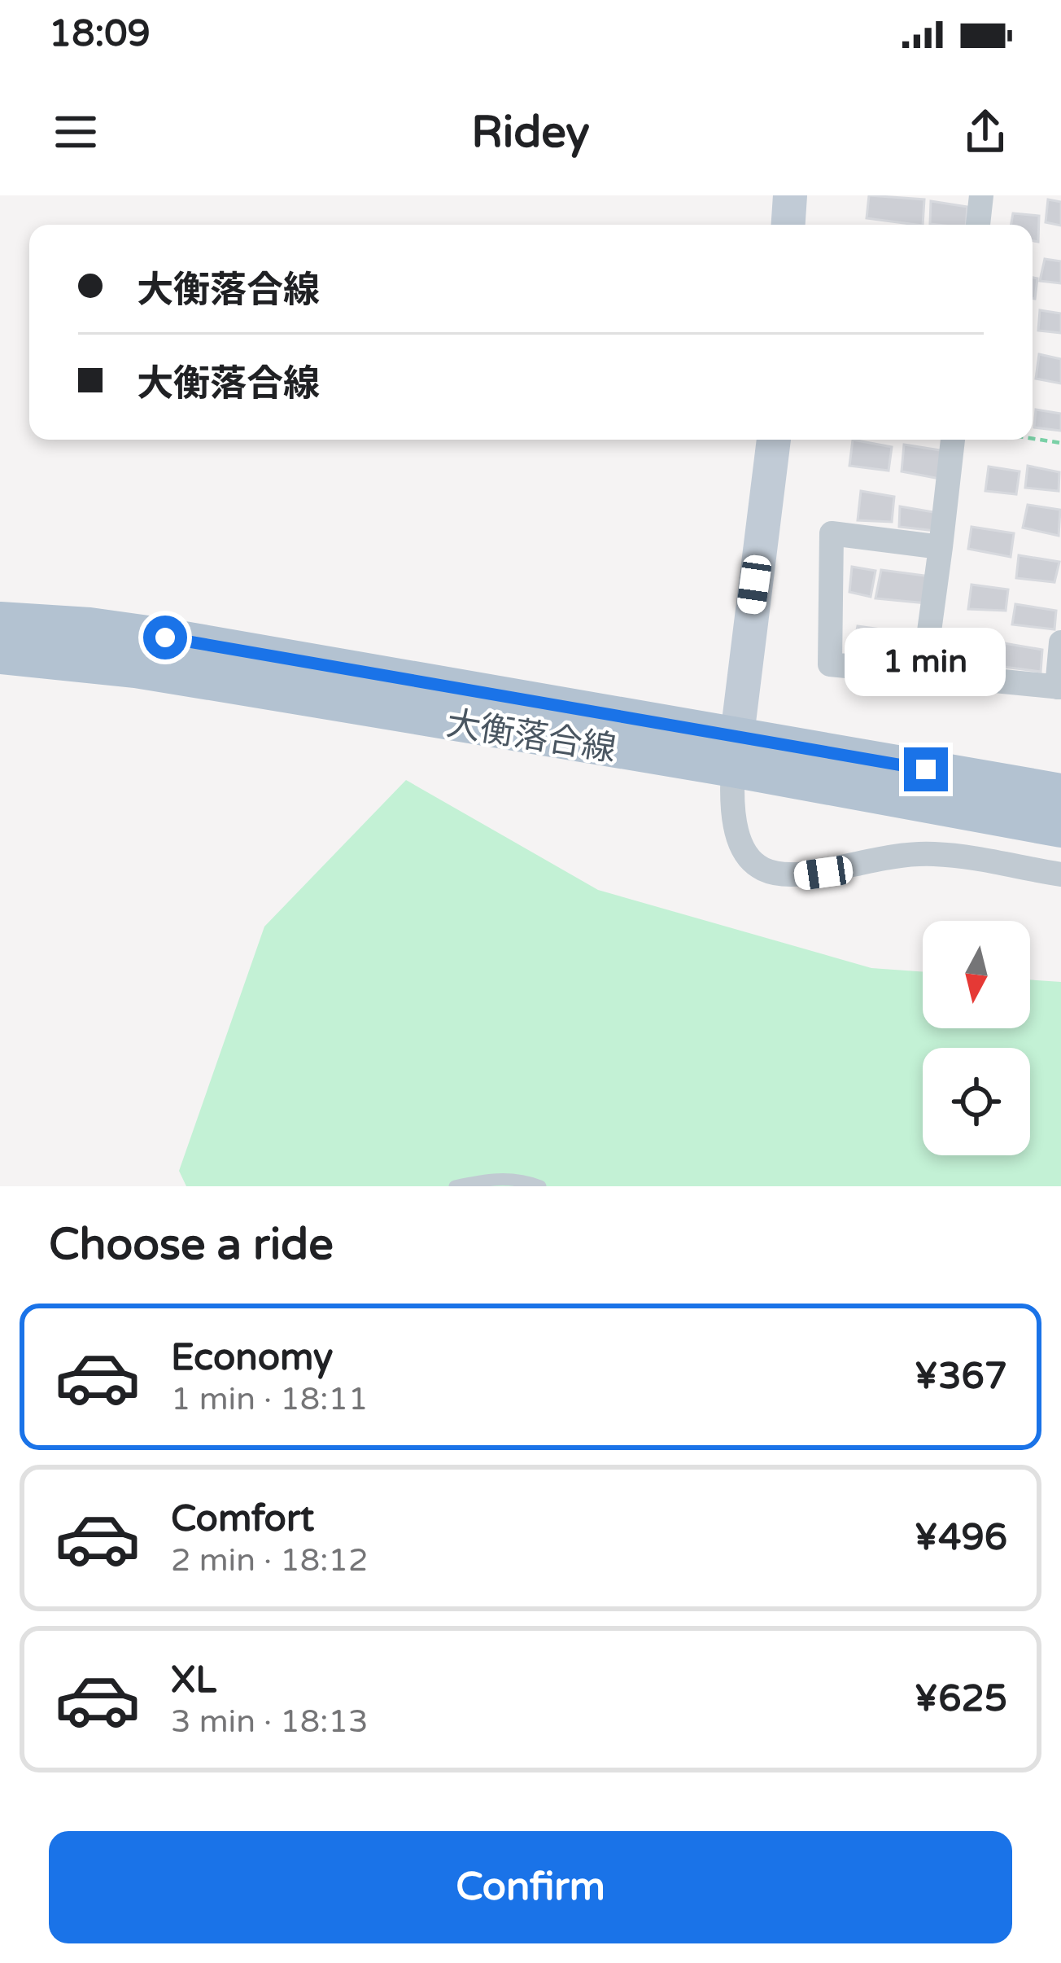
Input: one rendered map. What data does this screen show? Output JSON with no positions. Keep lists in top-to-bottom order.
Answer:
{
  "streets": {
    "main road": ["大衡落合線"]
  },
  "north": "bottom",
  "page": {
    "status": "18:09",
    "header": "Ridey",
    "banner": ["大衡落合線", "大衡落合線"],
    "bubble": "1 min",
    "heading": "Choose a ride",
    "list": [
      {
        "name": "Economy",
        "note": "1 min · 18:11",
        "value": "¥367"
      },
      {
        "name": "Comfort",
        "note": "2 min · 18:12",
        "value": "¥496"
      },
      {
        "name": "XL",
        "note": "3 min · 18:13",
        "value": "¥625"
      }
    ],
    "buttons": "Confirm"
  }
}
